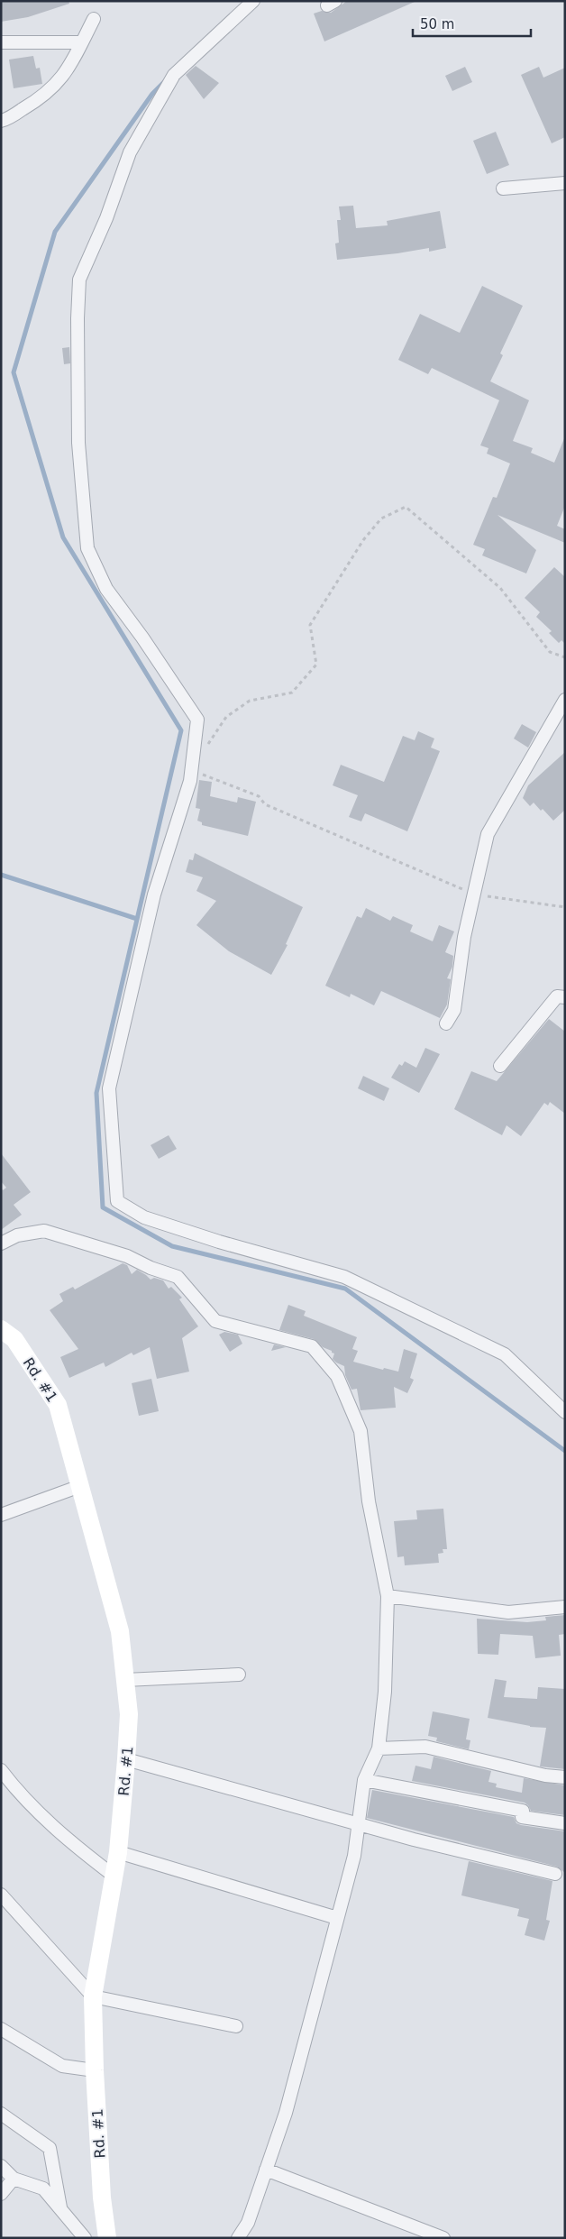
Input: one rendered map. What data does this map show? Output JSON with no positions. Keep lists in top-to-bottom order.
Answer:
{
  "streets": {
    "main road": ["Rd. #1"]
  },
  "scale_bar": "50 m"
}
